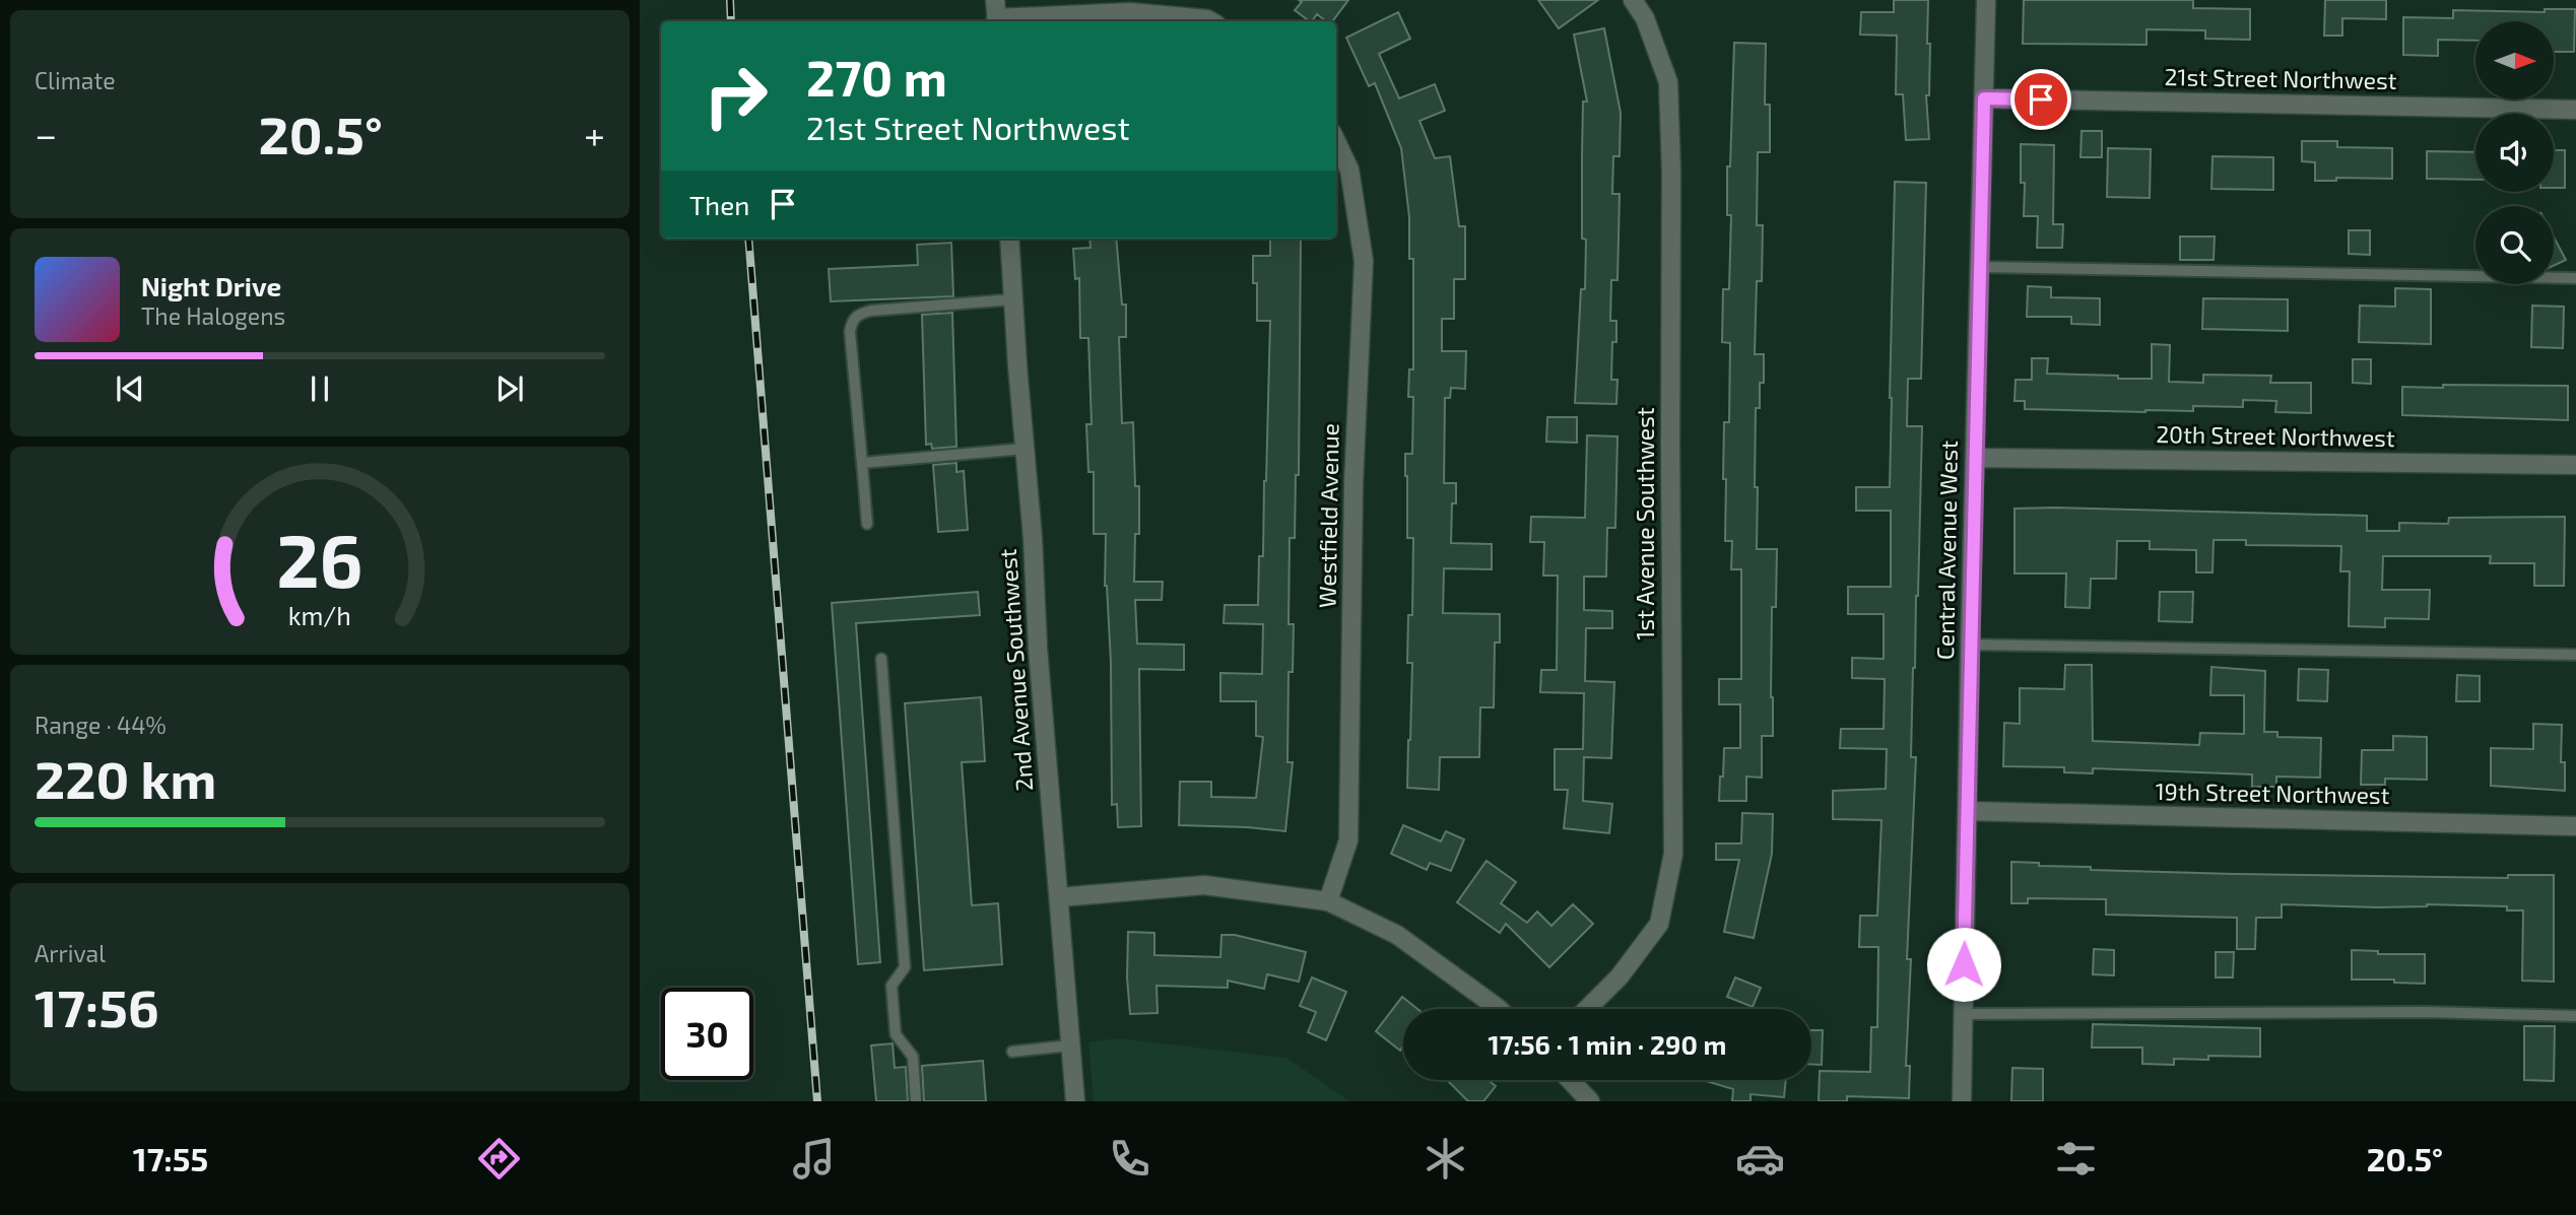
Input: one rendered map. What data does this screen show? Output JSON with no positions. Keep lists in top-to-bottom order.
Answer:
{
  "streets": {
    "street": [
      "21st Street Northwest",
      "20th Street Northwest",
      "Westfield Avenue",
      "1st Avenue Southwest",
      "Central Avenue West",
      "2nd Avenue Southwest",
      "19th Street Northwest"
    ]
  },
  "crossings": [
    ["21st Street Northwest", "Central Avenue West"],
    ["20th Street Northwest", "Central Avenue West"],
    ["Central Avenue West", "19th Street Northwest"]
  ],
  "north": "right",
  "page": {
    "tile": [
      "Climate",
      ["Range · 44%", "220 km"],
      ["Arrival", "17:56"]
    ],
    "turn": ["270 m", "21st Street Northwest"],
    "heat": ["−", "20.5°", "+"],
    "then": "Then",
    "song": ["Night Drive", "The Halogens"],
    "limit": "30",
    "trip": "17:56 · 1 min · 290 m",
    "tabs": ["17:55", "20.5°"],
    "gauge": ["26", "km/h"]
  }
}
